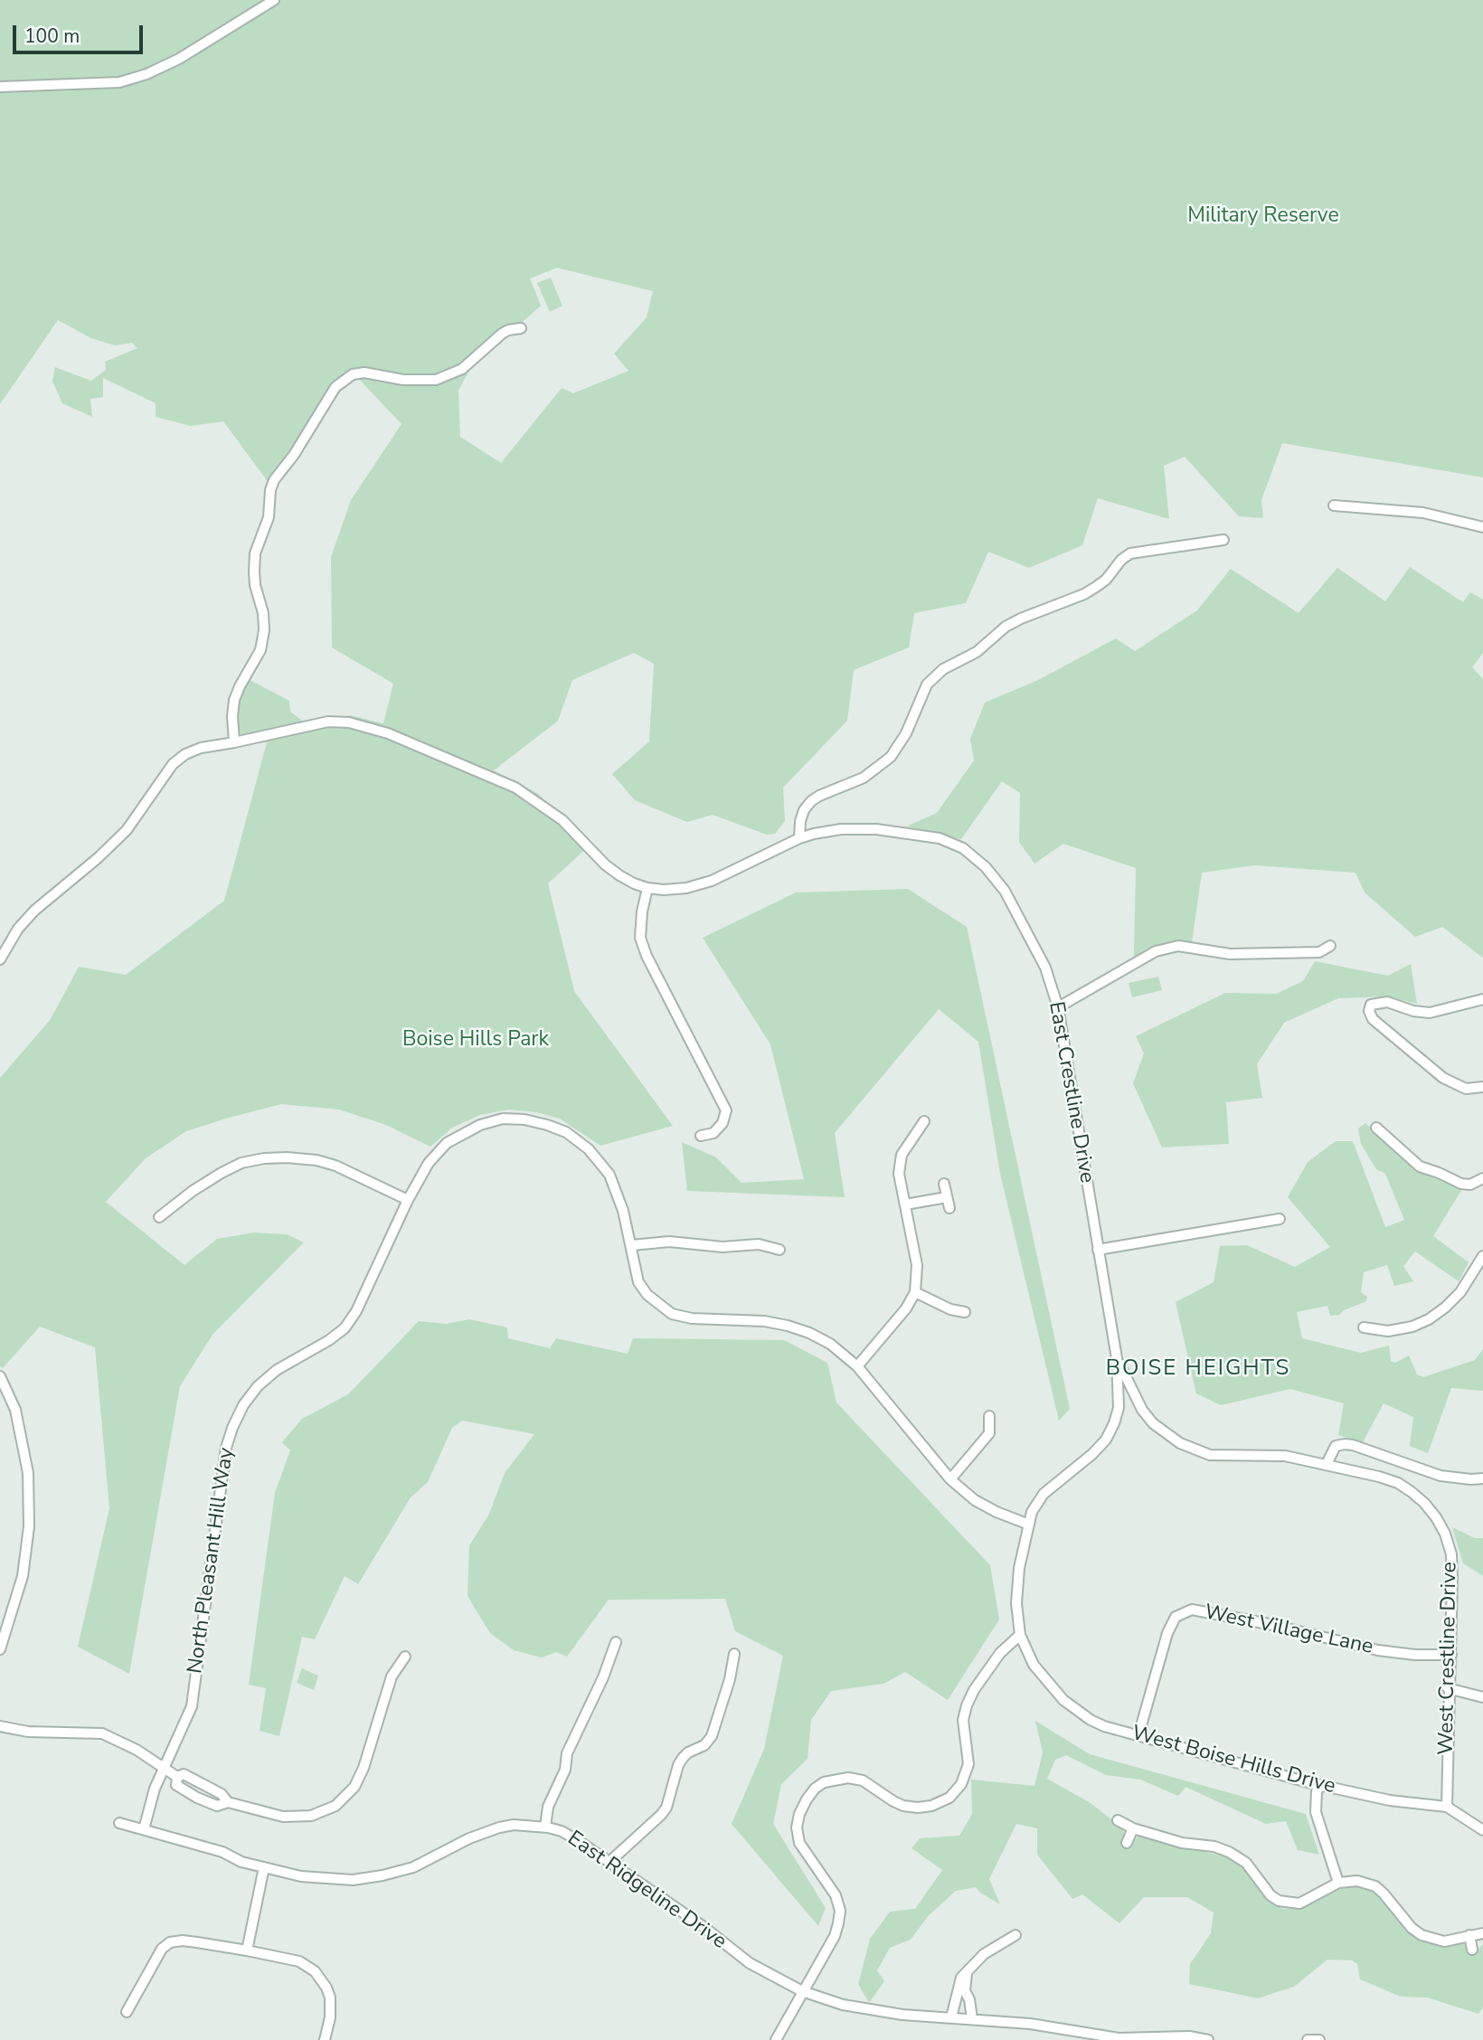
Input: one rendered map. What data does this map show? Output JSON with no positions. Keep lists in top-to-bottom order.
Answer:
{
  "streets": {
    "street": [
      "East Crestline Drive",
      "North Pleasant Hill Way",
      "West Village Lane",
      "West Crestline Drive",
      "West Boise Hills Drive",
      "East Ridgeline Drive"
    ]
  },
  "crossings": [
    ["East Crestline Drive", "West Crestline Drive"],
    ["North Pleasant Hill Way", "East Ridgeline Drive"],
    ["West Village Lane", "West Crestline Drive"],
    ["West Village Lane", "West Boise Hills Drive"],
    ["West Crestline Drive", "West Boise Hills Drive"]
  ],
  "districts": ["BOISE HEIGHTS"],
  "parks": ["Military Reserve", "Boise Hills Park"],
  "scale_bar": "100 m"
}
